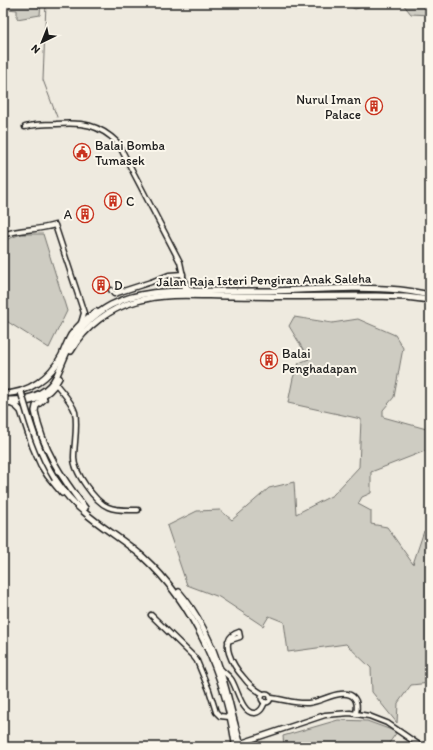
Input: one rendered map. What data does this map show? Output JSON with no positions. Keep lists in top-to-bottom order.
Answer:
{
  "streets": {
    "main road": ["Jalan Raja Isteri Pengiran Anak Saleha"]
  },
  "places": {
    "building": [
      "Nurul Iman Palace",
      "C",
      "A",
      "D",
      "Balai Penghadapan"
    ],
    "public building": ["Balai Bomba Tumasek"]
  },
  "north": "bottom left"
}
